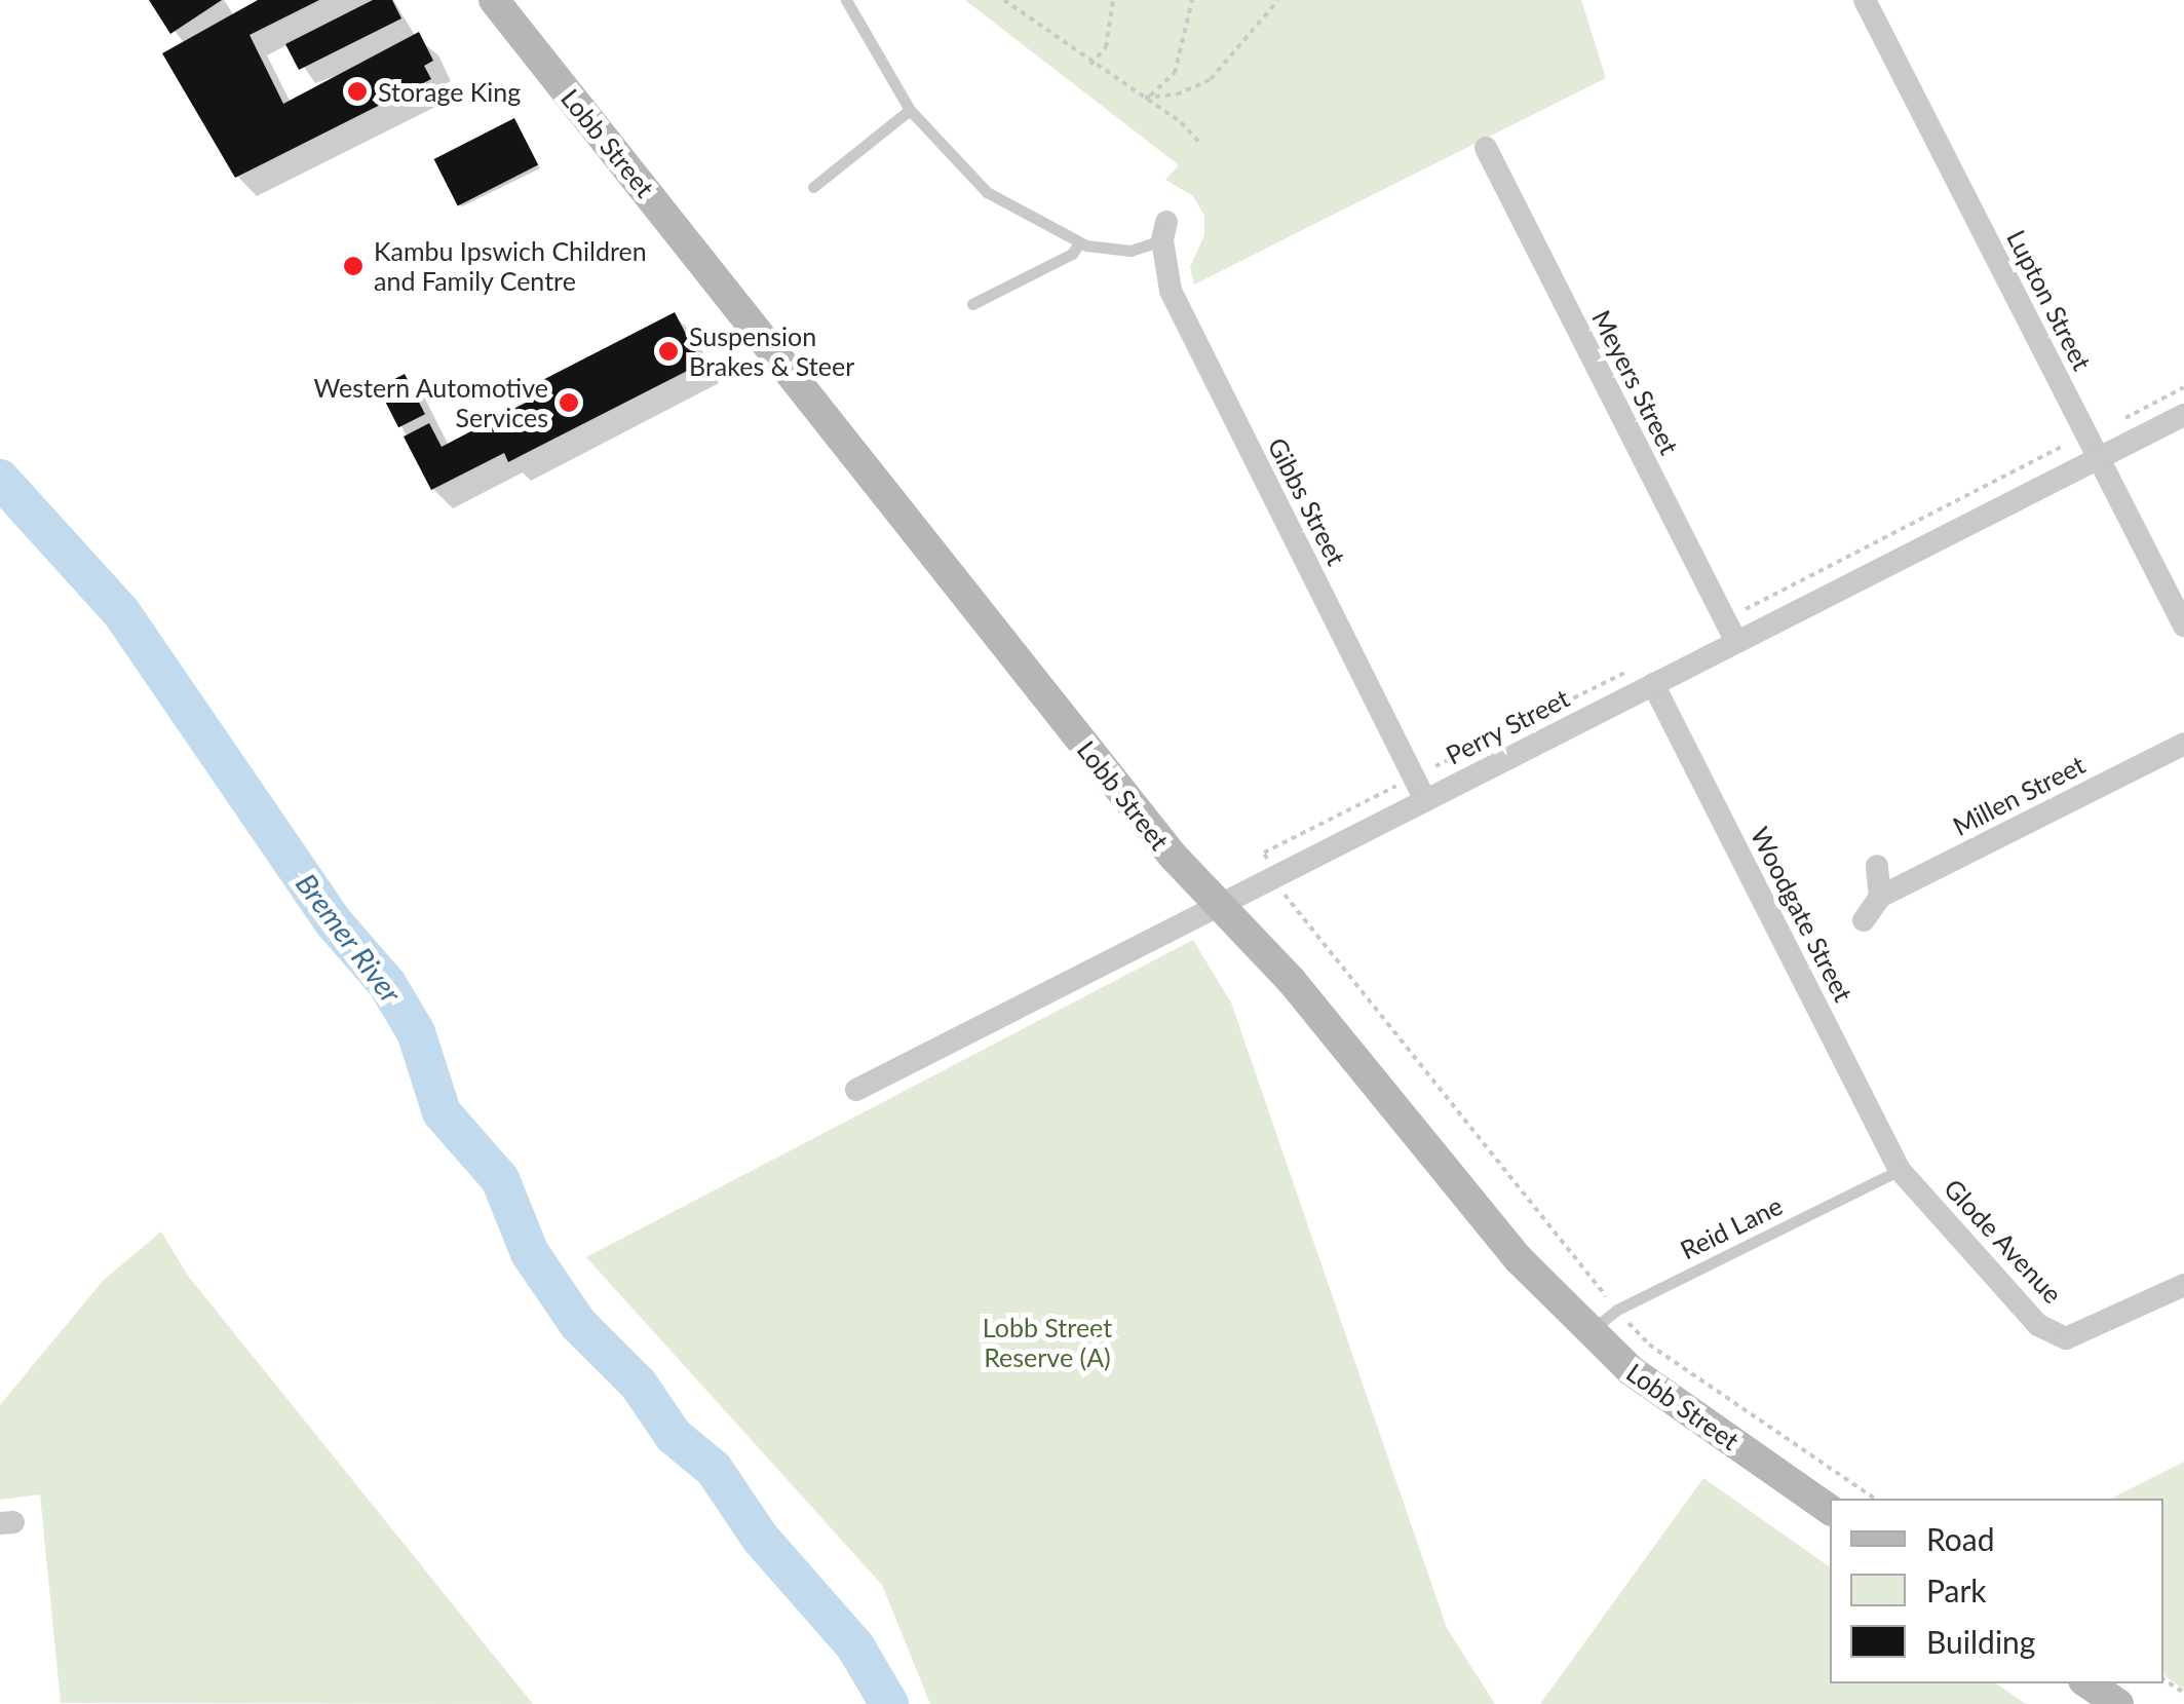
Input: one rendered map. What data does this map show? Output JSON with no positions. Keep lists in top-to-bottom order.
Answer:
{
  "streets": {
    "main road": ["Lobb Street"],
    "street": [
      "Lupton Street",
      "Meyers Street",
      "Gibbs Street",
      "Perry Street",
      "Millen Street",
      "Woodgate Street",
      "Glode Avenue"
    ],
    "lane": ["Reid Lane"]
  },
  "crossings": [
    ["Lobb Street", "Perry Street"],
    ["Lobb Street", "Reid Lane"],
    ["Lupton Street", "Perry Street"],
    ["Meyers Street", "Perry Street"],
    ["Gibbs Street", "Perry Street"],
    ["Perry Street", "Woodgate Street"],
    ["Woodgate Street", "Reid Lane"],
    ["Woodgate Street", "Glode Avenue"],
    ["Reid Lane", "Glode Avenue"]
  ],
  "water": ["Bremer River"],
  "parks": ["Lobb Street Reserve (A)"],
  "places": [
    "Storage King",
    "Kambu Ipswich Children and Family Centre",
    "Suspension Brakes & Steer",
    "Western Automotive Services"
  ],
  "legend": ["Road", "Park", "Building"]
}
